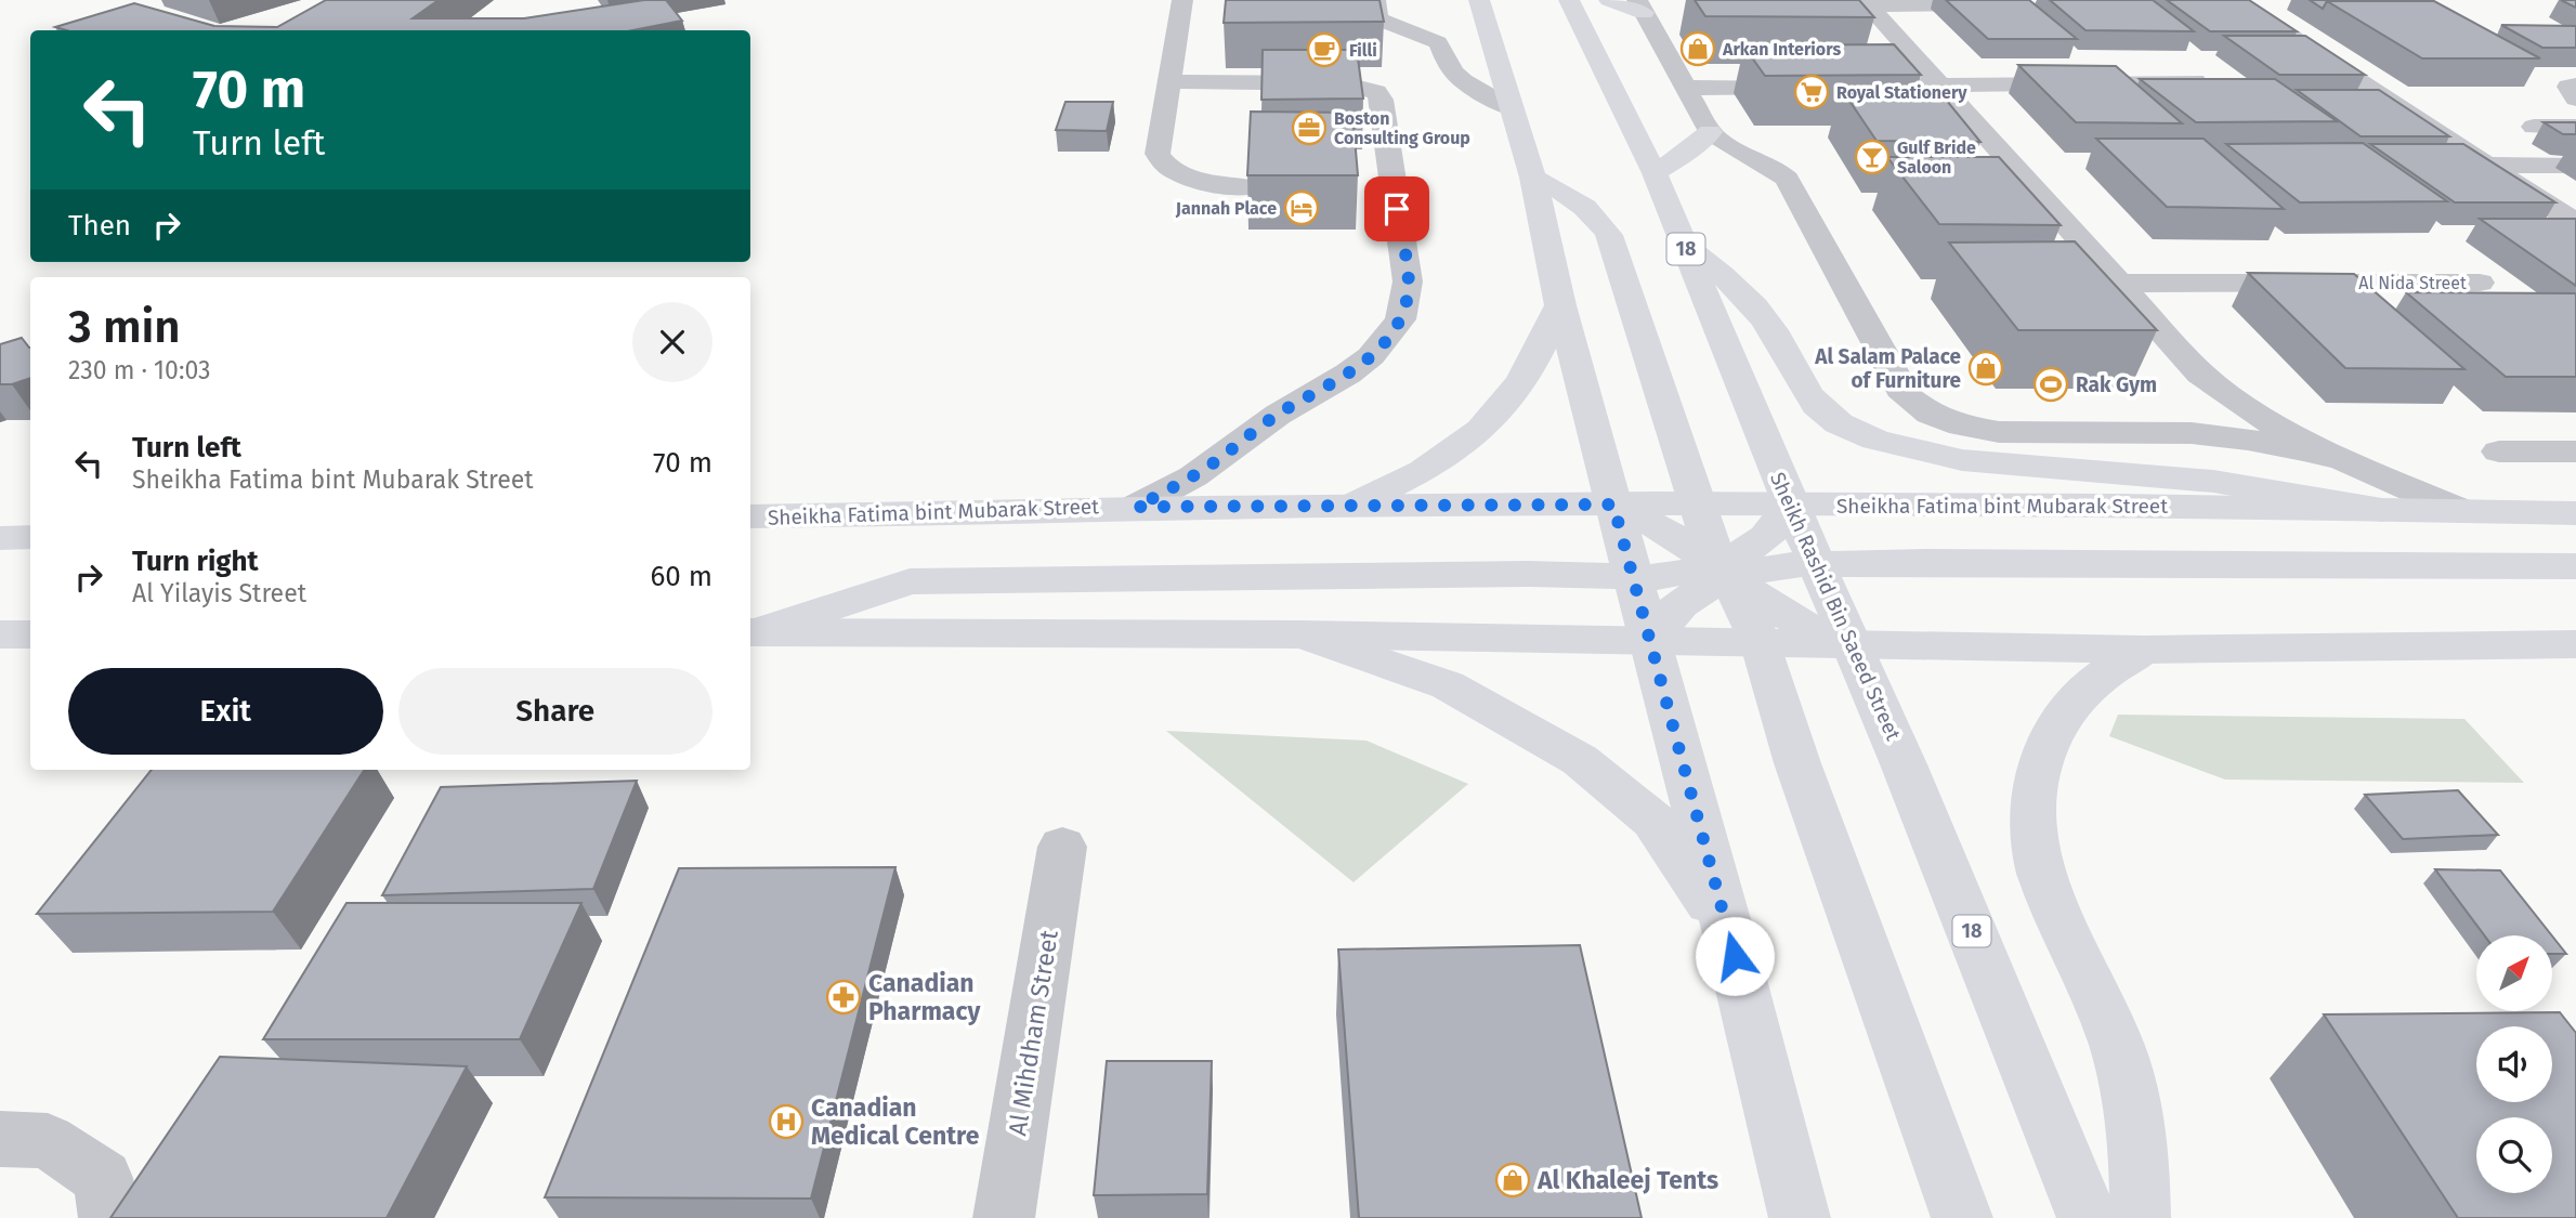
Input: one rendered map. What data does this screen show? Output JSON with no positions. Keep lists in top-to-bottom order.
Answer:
{
  "streets": {
    "main road": ["18", "Sheikha Fatima bint Mubarak Street", "Sheikh Rashid Bin Saeed Street"],
    "street": ["Al Nida Street", "Al Mihdham Street"]
  },
  "crossings": [
    ["Sheikha Fatima bint Mubarak Street", "Sheikh Rashid Bin Saeed Street"]
  ],
  "places": {
    "shop": ["Arkan Interiors", "Al Salam Palace of Furniture", "Al Khaleej Tents"],
    "cafe": ["Filli"],
    "supermarket": ["Royal Stationery"],
    "office": ["Boston Consulting Group"],
    "bar": ["Gulf Bride Saloon"],
    "hotel": ["Jannah Place"],
    "sports": ["Rak Gym"],
    "pharmacy": ["Canadian Pharmacy"],
    "hospital": ["Canadian Medical Centre"]
  },
  "north": "top right",
  "page": {
    "turn": ["70 m", "Turn left"],
    "then": "Then",
    "heading": ["3 min", "230 m · 10:03"],
    "list": [
      {
        "name": "Turn left",
        "note": "Sheikha Fatima bint Mubarak Street",
        "value": "70 m"
      },
      {
        "name": "Turn right",
        "note": "Al Yilayis Street",
        "value": "60 m"
      }
    ],
    "buttons": ["Exit", "Share"]
  }
}
